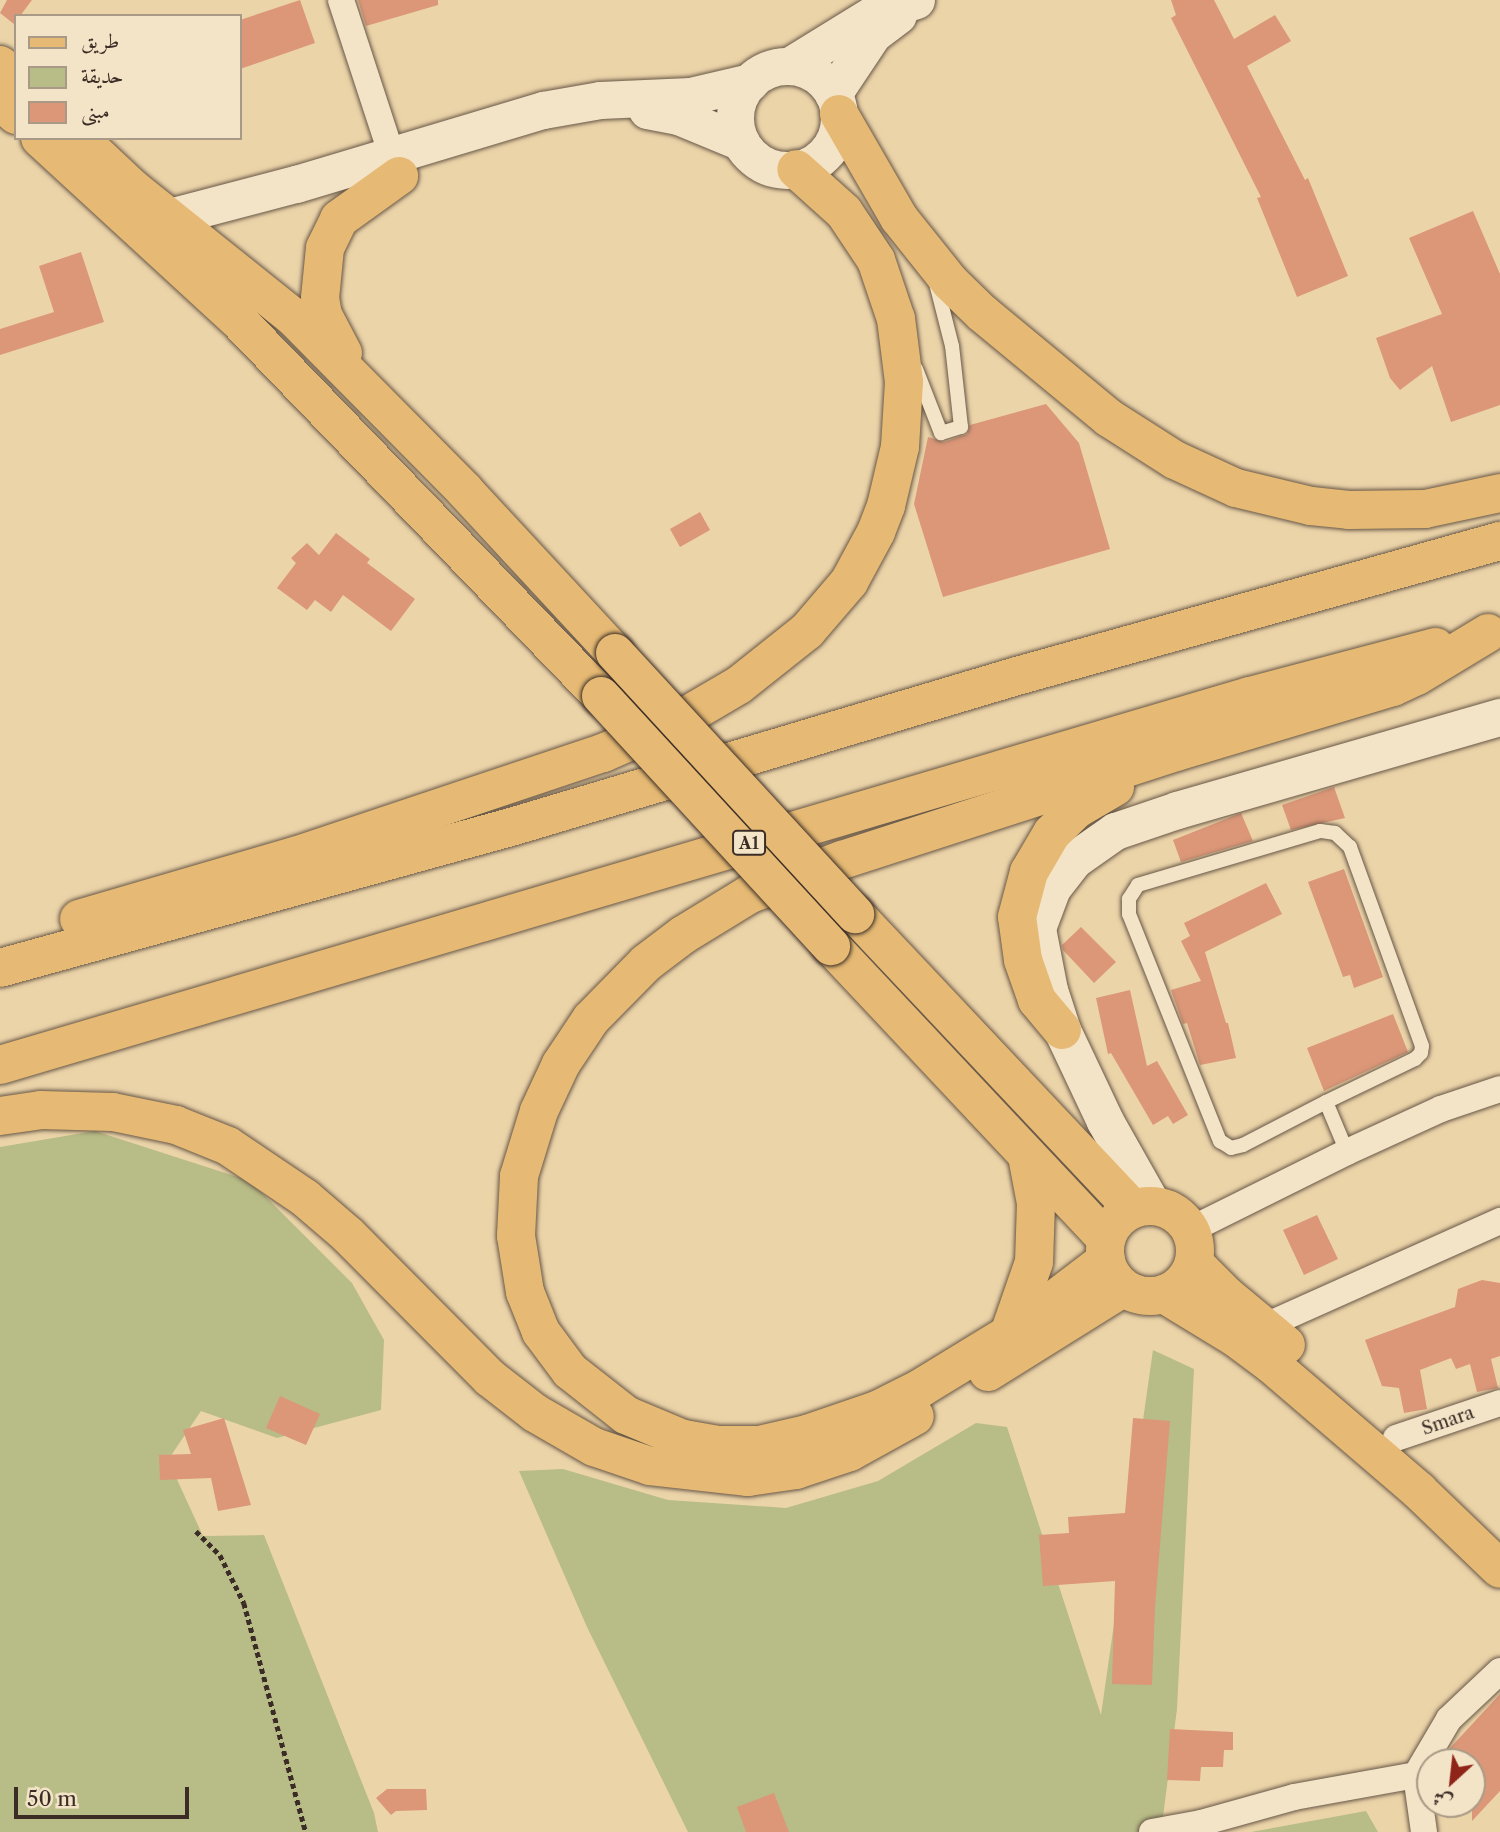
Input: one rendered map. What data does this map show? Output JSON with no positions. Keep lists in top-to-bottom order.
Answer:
{
  "streets": {
    "main road": ["A1"],
    "street": ["Smara"]
  },
  "legend": ["طريق", "حديقة", "مبنى"],
  "scale_bar": "50 m",
  "north": "bottom left"
}
